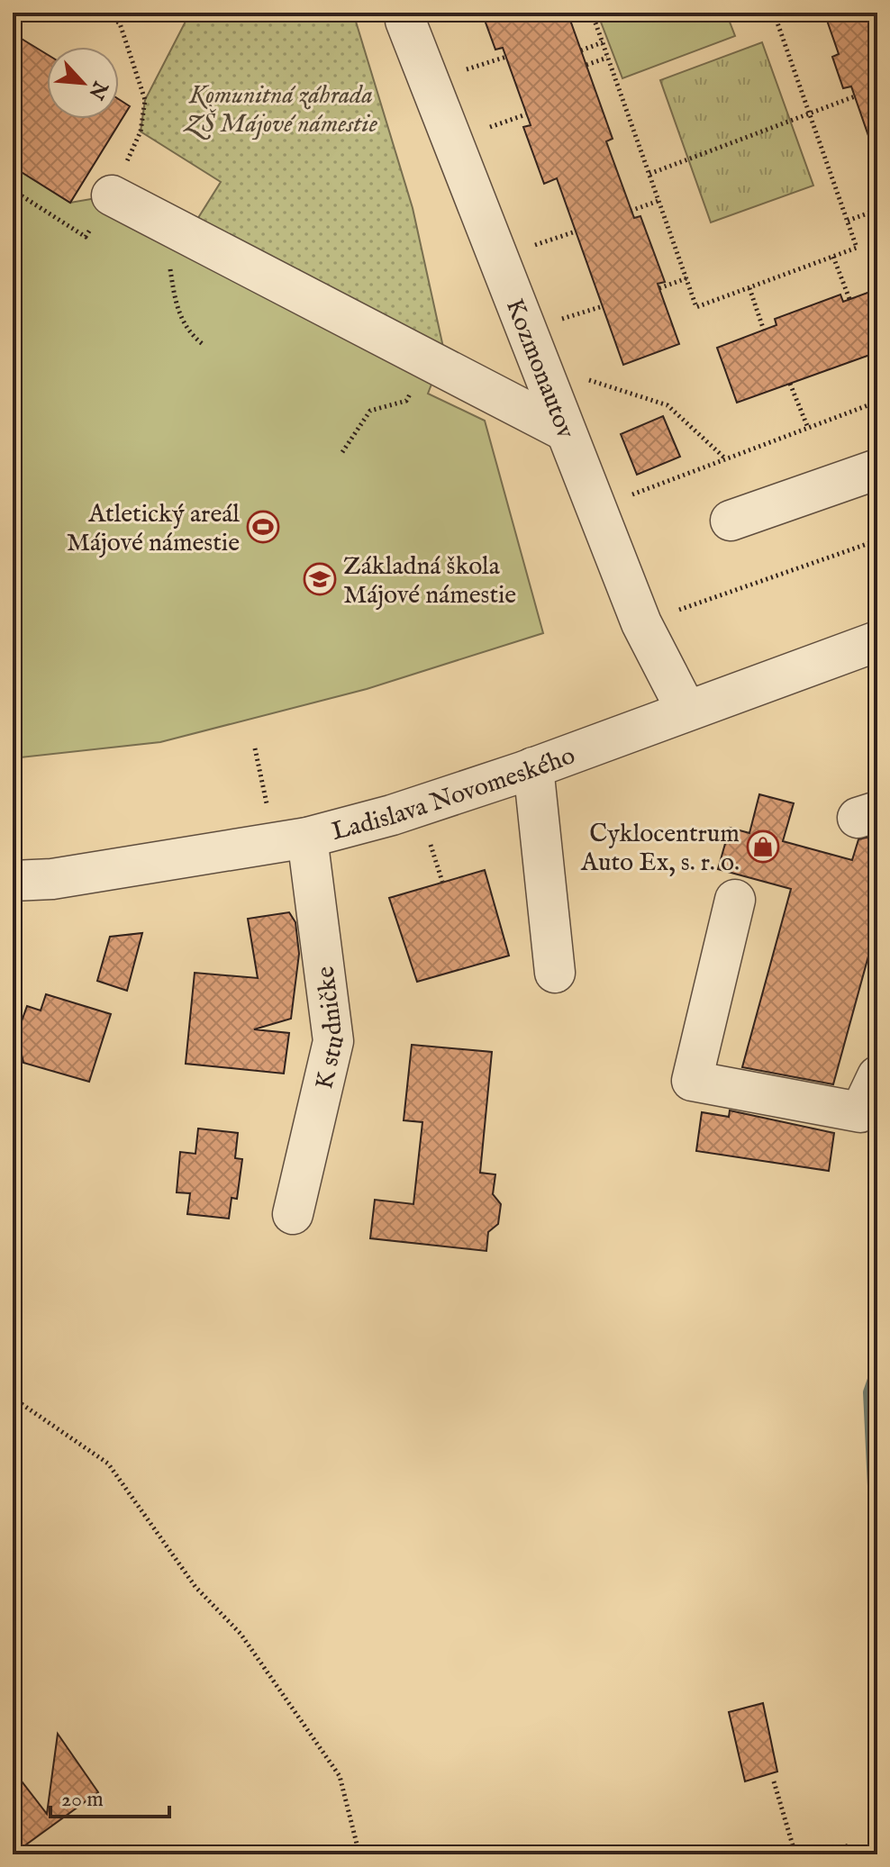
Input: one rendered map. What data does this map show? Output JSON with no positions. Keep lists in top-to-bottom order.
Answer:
{
  "streets": {
    "street": ["Kozmonautov", "Ladislava Novomeského", "K studničke"]
  },
  "crossings": [
    ["Kozmonautov", "Ladislava Novomeského"],
    ["Ladislava Novomeského", "K studničke"]
  ],
  "parks": ["Komunitná záhrada ZŠ Májové námestie"],
  "places": {
    "sports": ["Atletický areál Májové námestie"],
    "school or university": ["Základná škola Májové námestie"],
    "shop": ["Cyklocentrum Auto Ex, s. r. o."]
  },
  "scale_bar": "20 m",
  "north": "bottom right"
}
